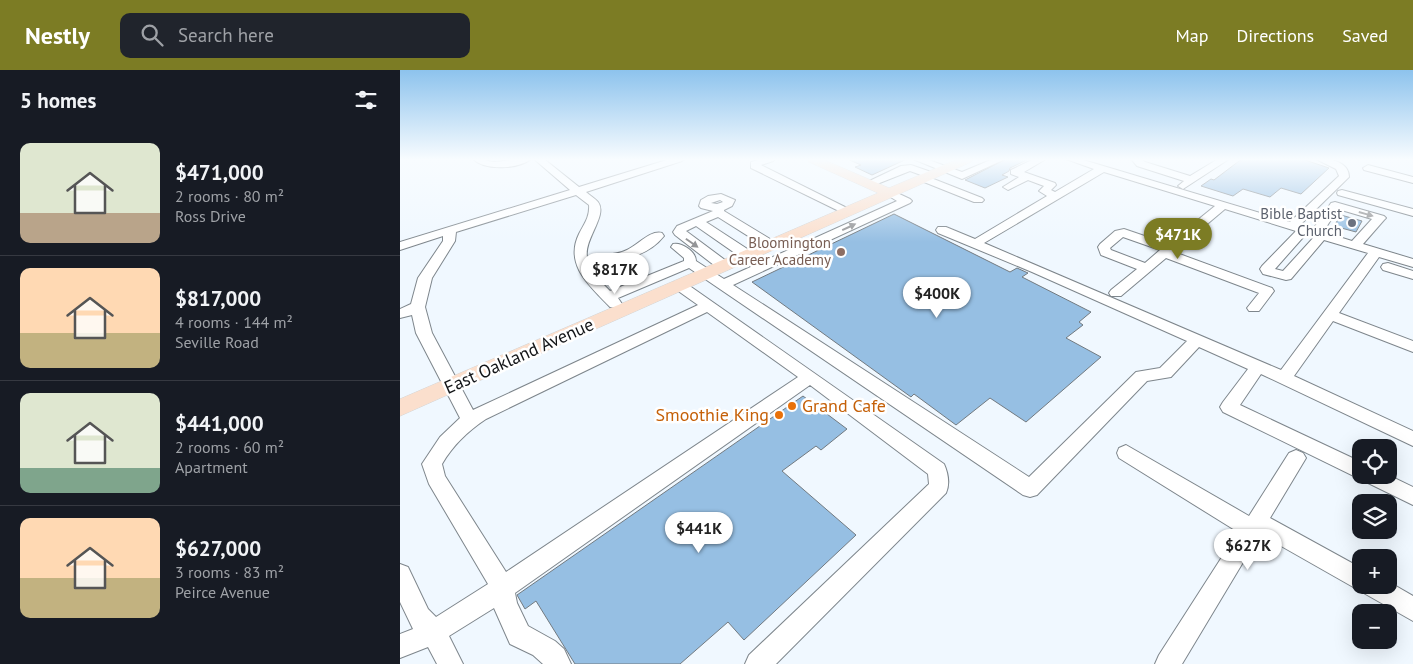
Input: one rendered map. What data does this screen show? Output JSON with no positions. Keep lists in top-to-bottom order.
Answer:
{
  "streets": {
    "main road": ["East Oakland Avenue"]
  },
  "places": [
    "Bible Baptist Church",
    "Bloomington Career Academy",
    "Grand Cafe",
    "Smoothie King"
  ],
  "page": {
    "header": "Nestly",
    "search": "Search here",
    "nav": ["Map", "Directions", "Saved"],
    "heading": "5 homes",
    "list": [
      {
        "name": "$471,000",
        "note": "2 rooms · 80 m² · Ross Drive"
      },
      {
        "name": "$817,000",
        "note": "4 rooms · 144 m² · Seville Road"
      },
      {
        "name": "$441,000",
        "note": "2 rooms · 60 m² · Apartment"
      },
      {
        "name": "$627,000",
        "note": "3 rooms · 83 m² · Peirce Avenue"
      }
    ],
    "price": [
      "$471K",
      "$817K",
      "$400K",
      "$441K",
      "$627K"
    ],
    "map_buttons": ["+", "−"]
  }
}
